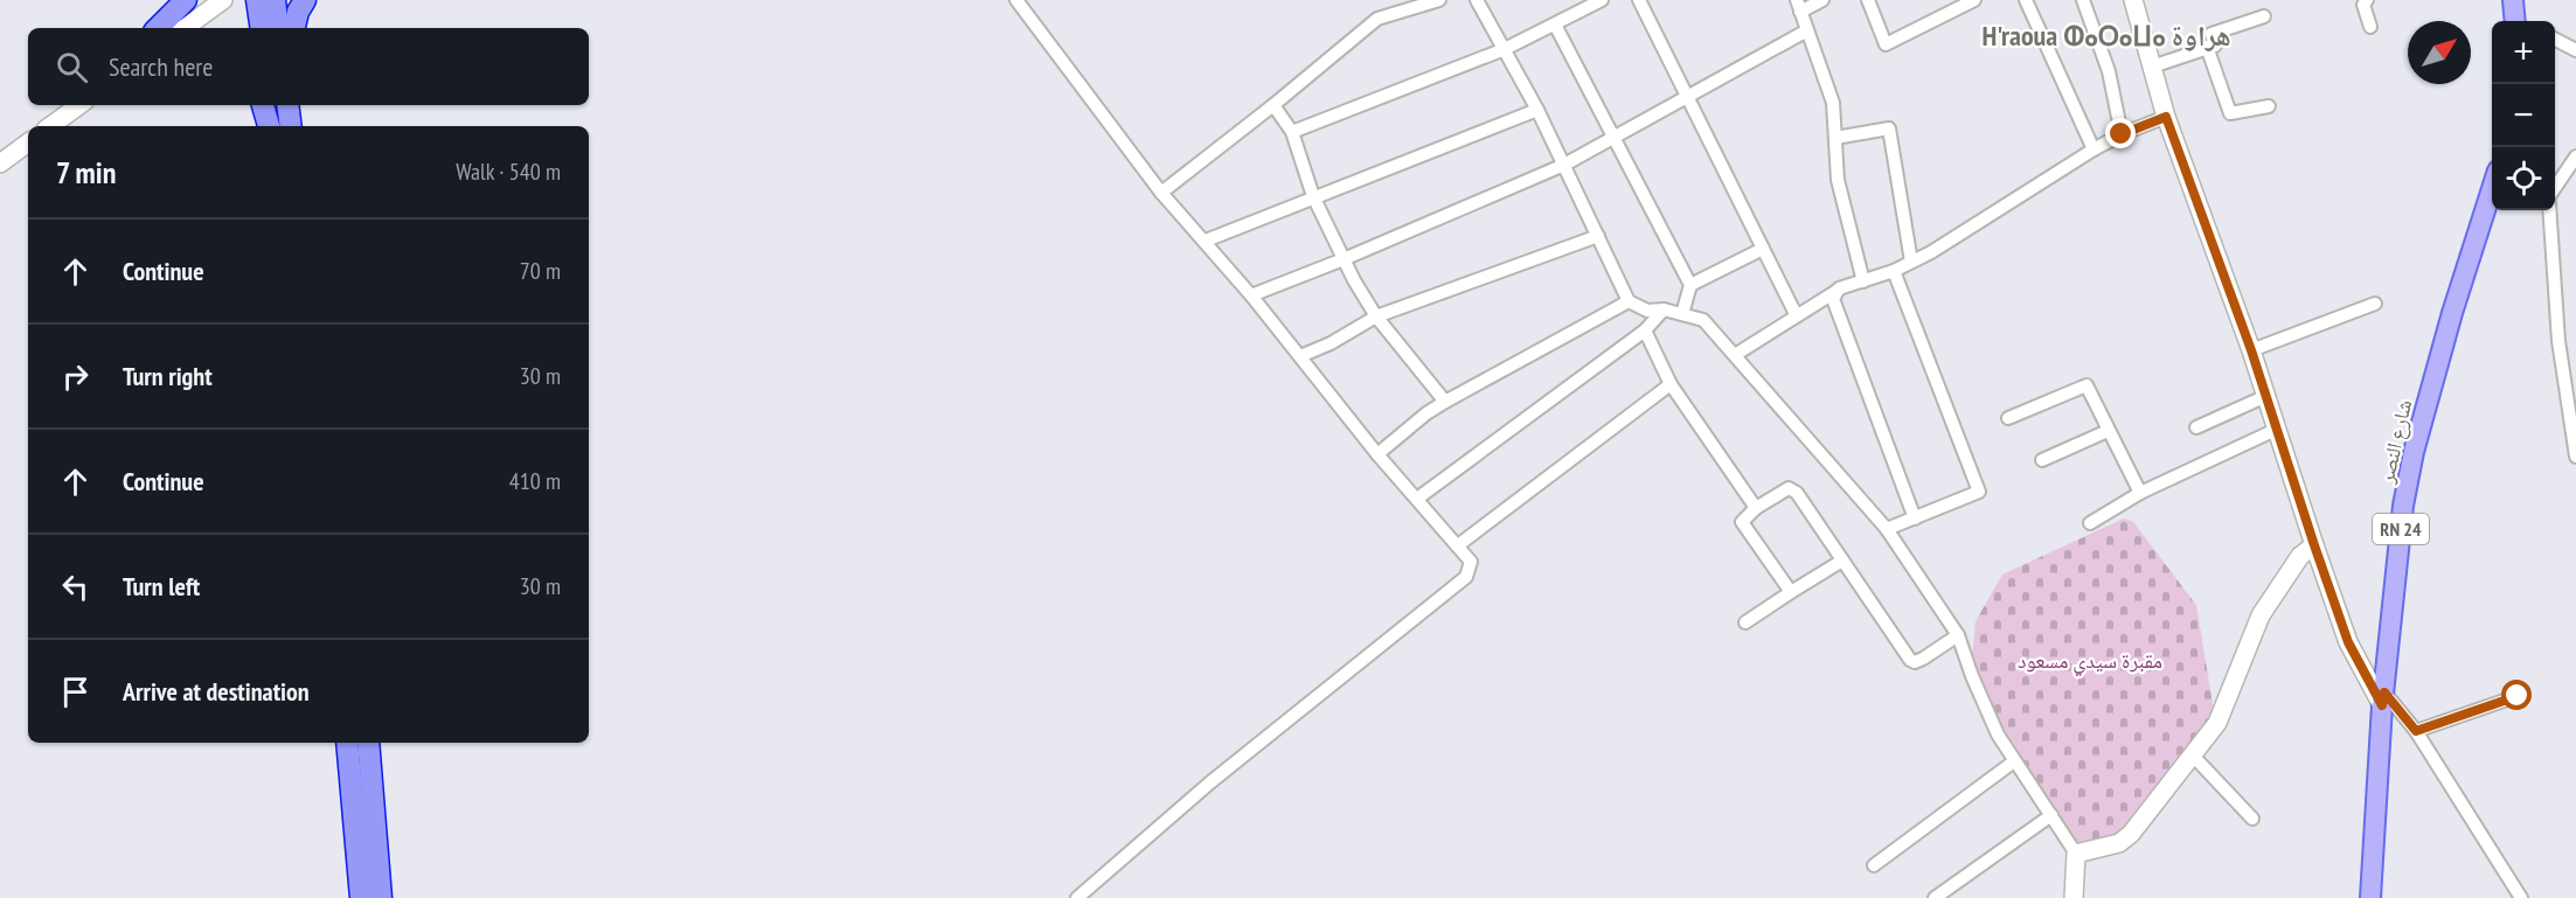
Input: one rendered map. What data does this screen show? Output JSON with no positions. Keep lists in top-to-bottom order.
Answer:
{
  "streets": {
    "main road": ["شارع النصر", "RN 24"]
  },
  "districts": ["H'raoua ⵀⴰⵔⴰⵡⴰ هراوة"],
  "parks": ["مقبرة سيدي مسعود"],
  "north": "top right",
  "page": {
    "map_buttons": ["+", "−"],
    "search": "Search here",
    "heading": ["7 min", "Walk · 540 m"],
    "list": [
      ["Continue", "70 m"],
      ["Turn right", "30 m"],
      ["Continue", "410 m"],
      ["Turn left", "30 m"],
      "Arrive at destination"
    ]
  }
}
